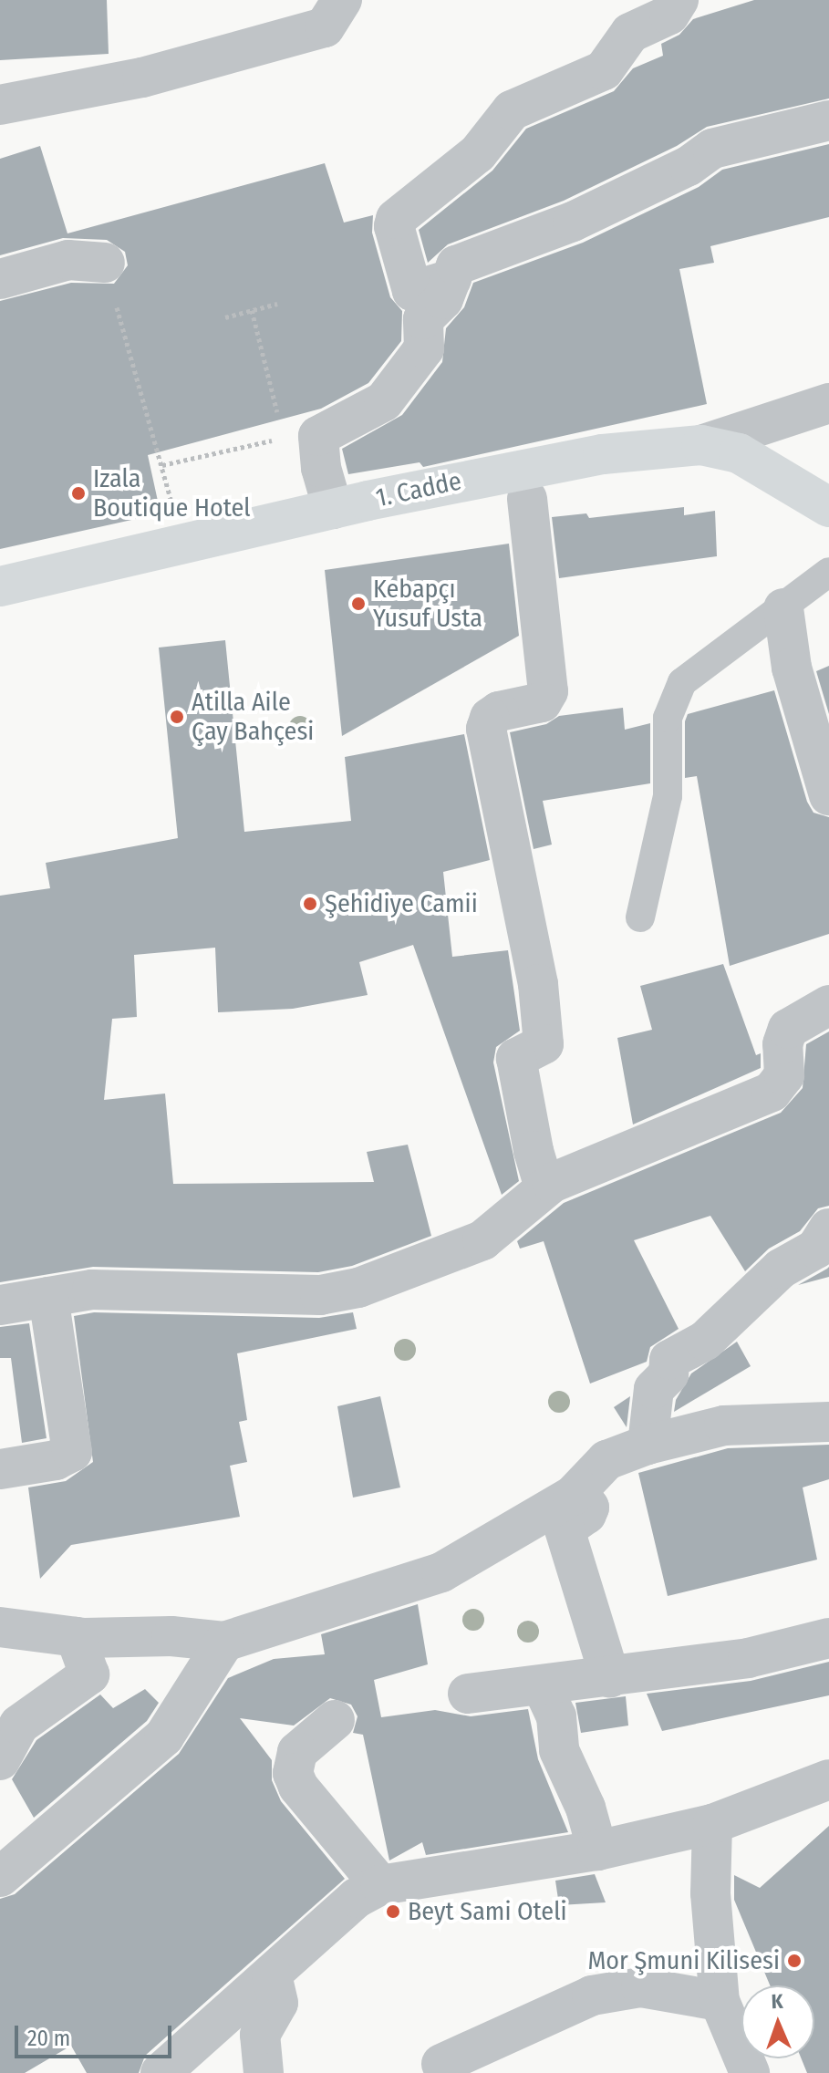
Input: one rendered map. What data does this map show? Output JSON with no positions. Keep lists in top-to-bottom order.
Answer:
{
  "streets": {
    "main road": ["1. Cadde"]
  },
  "places": [
    "Izala Boutique Hotel",
    "Kebapçı Yusuf Usta",
    "Atilla Aile Çay Bahçesi",
    "Şehidiye Camii",
    "Beyt Sami Oteli",
    "Mor Şmuni Kilisesi"
  ],
  "scale_bar": "20 m",
  "north": "top"
}
